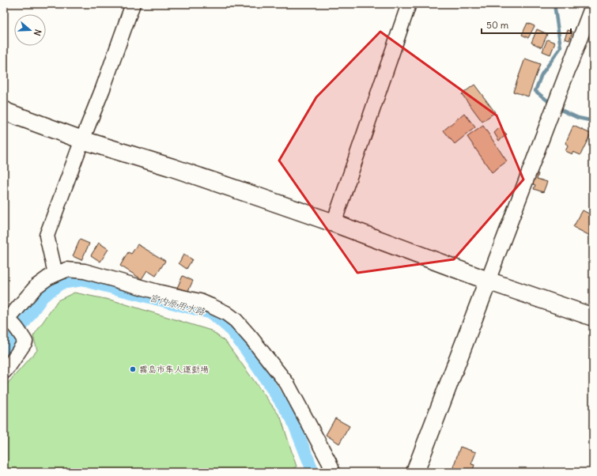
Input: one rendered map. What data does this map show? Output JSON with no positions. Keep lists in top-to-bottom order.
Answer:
{
  "water": ["宮内原用水路"],
  "places": ["霧島市隼人運動場"],
  "scale_bar": "50 m",
  "north": "right"
}
